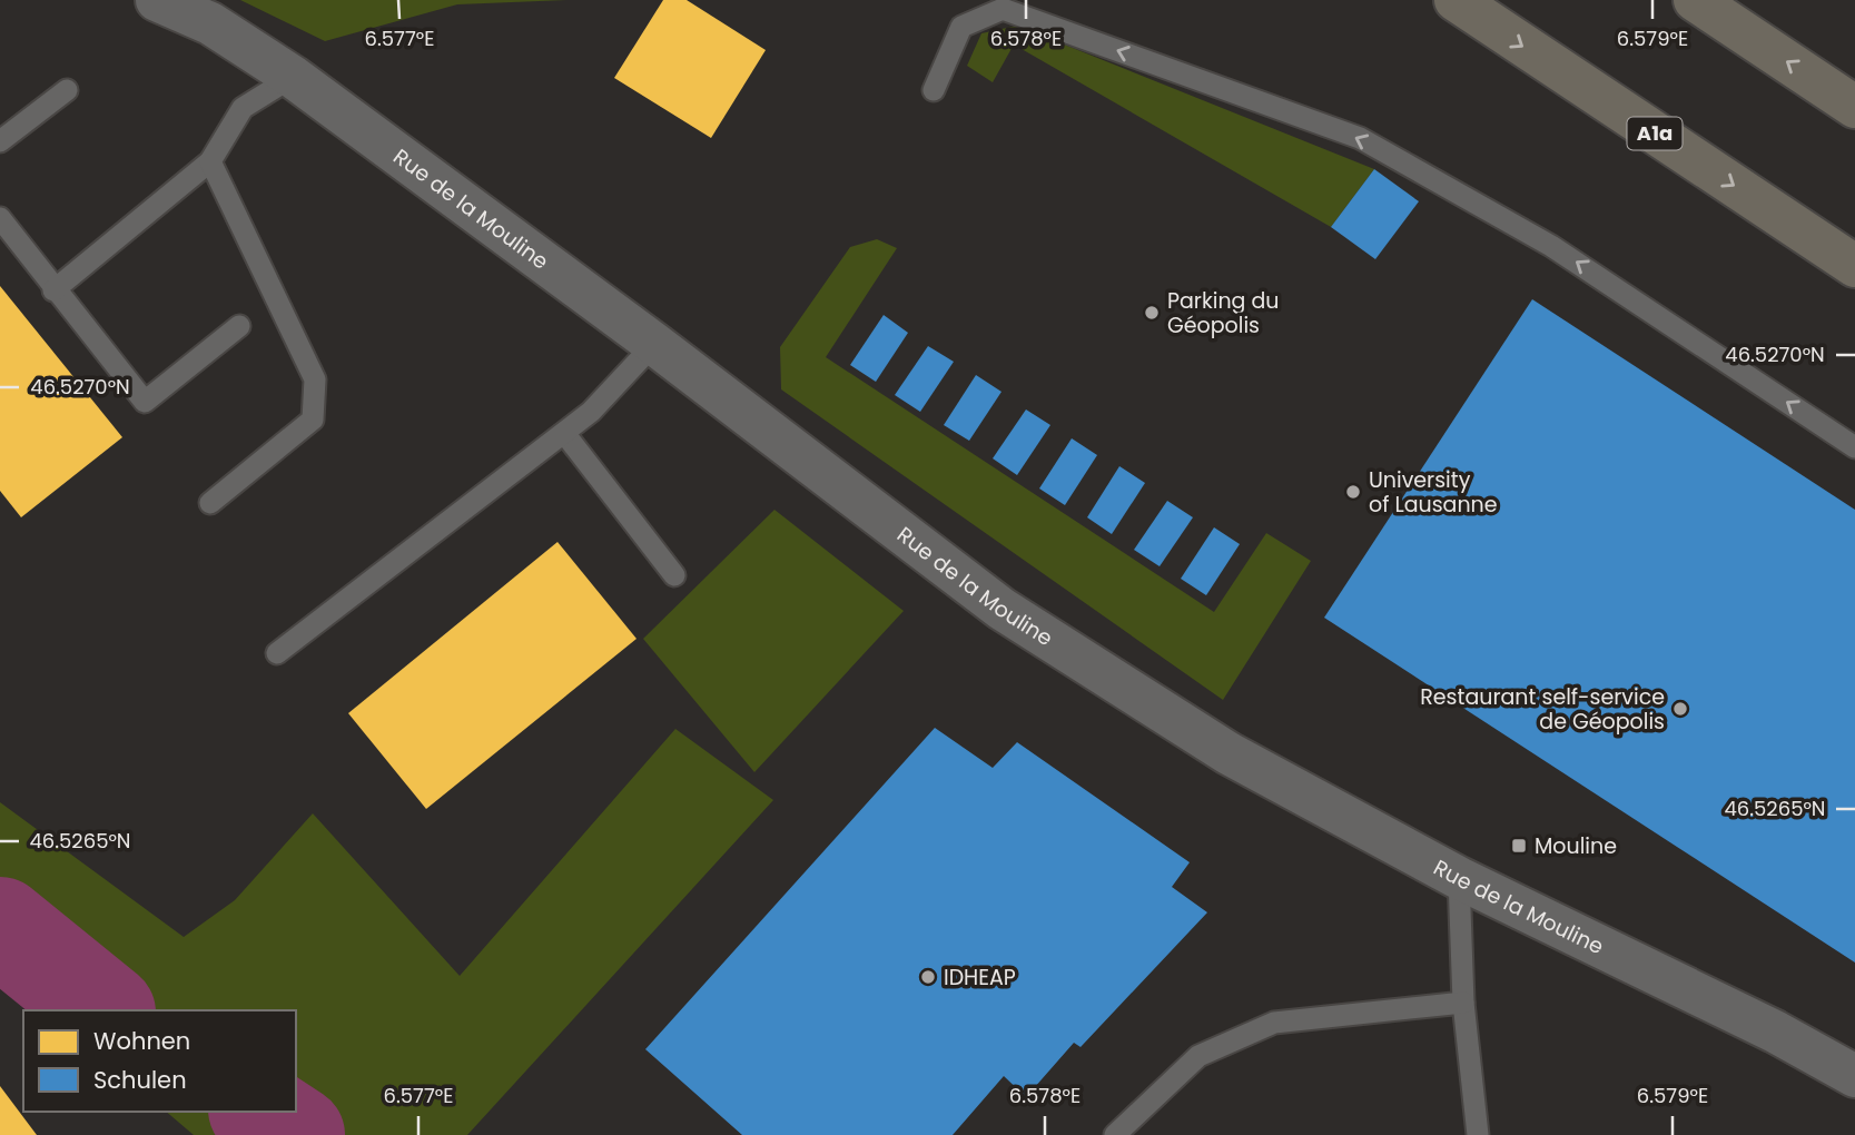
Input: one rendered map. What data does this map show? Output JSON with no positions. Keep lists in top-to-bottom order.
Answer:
{
  "streets": {
    "highway": ["A1a"],
    "street": ["Rue de la Mouline"]
  },
  "places": {
    "other": [
      "Parking du Géopolis",
      "University of Lausanne",
      "Restaurant self-service de Géopolis",
      "IDHEAP"
    ],
    "transit": ["Mouline"]
  },
  "legend": ["Wohnen", "Schulen"],
  "coordinates": [
    "6.577°E",
    "6.578°E",
    "6.579°E",
    "46.5270°N",
    "46.5265°N"
  ]
}
